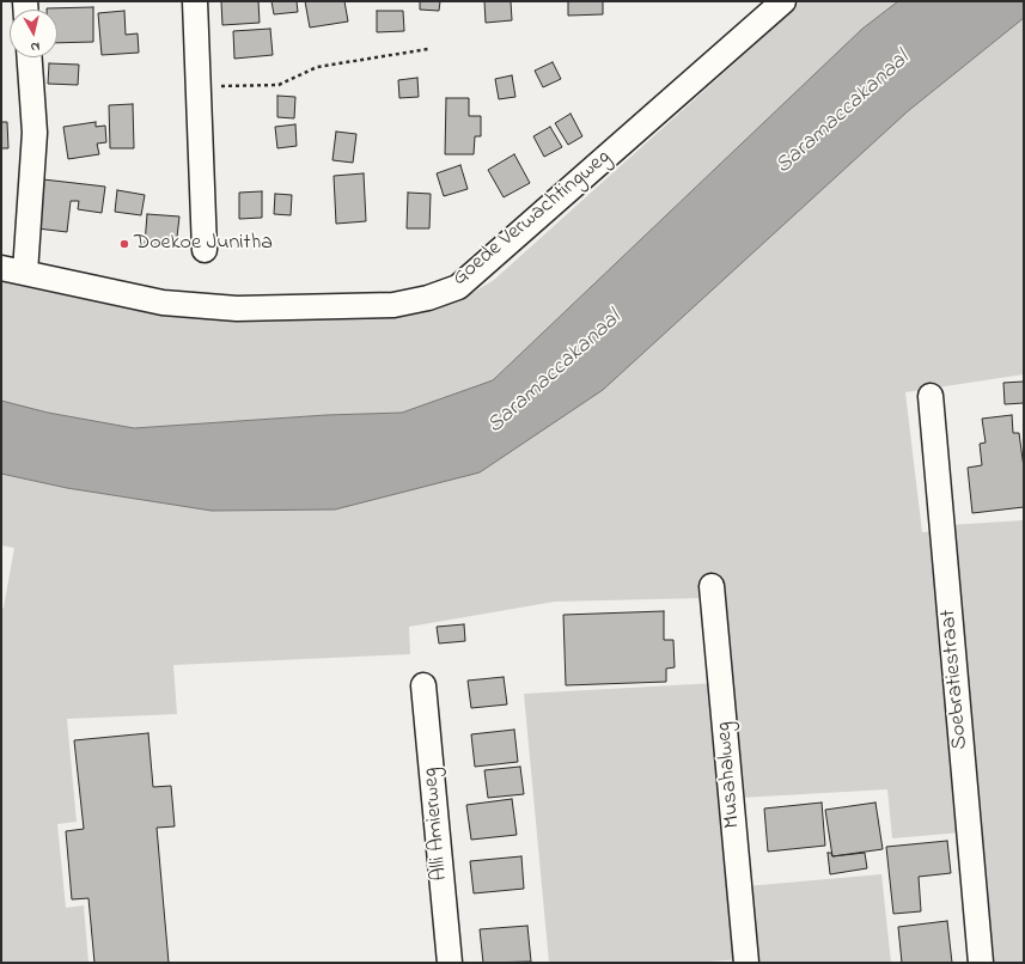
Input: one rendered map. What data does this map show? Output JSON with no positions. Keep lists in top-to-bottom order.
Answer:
{
  "streets": {
    "street": [
      "Goede Verwachtingweg",
      "Soebratiestraat",
      "Musahalweg",
      "Alli Amierweg"
    ]
  },
  "water": ["Saramaccakanaal"],
  "places": ["Doekoe Junitha"],
  "north": "bottom"
}
